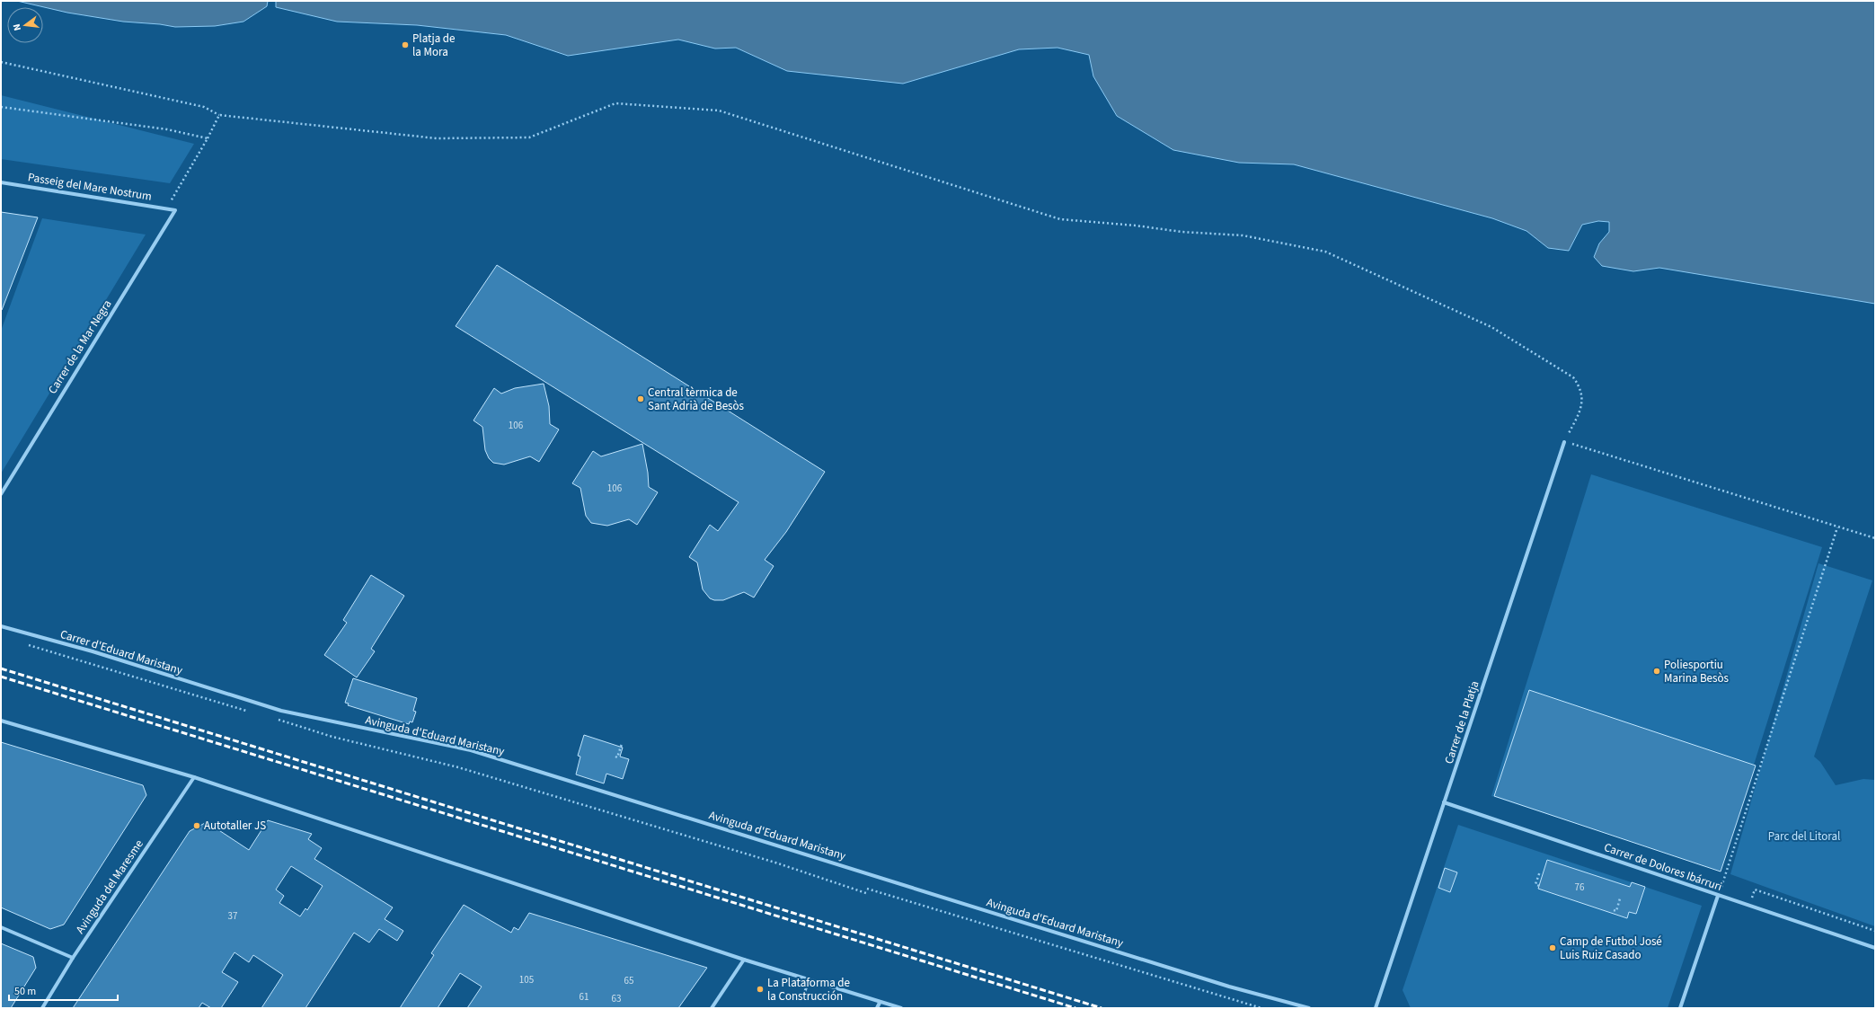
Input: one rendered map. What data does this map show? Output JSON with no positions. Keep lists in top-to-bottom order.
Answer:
{
  "streets": {
    "street": [
      "Passeig del Mare Nostrum",
      "Carrer de la Mar Negra",
      "Carrer d'Eduard Maristany",
      "Carrer de la Platja",
      "Avinguda d'Eduard Maristany",
      "Carrer de Dolores Ibárruri",
      "Avinguda del Maresme"
    ]
  },
  "crossings": [
    ["Passeig del Mare Nostrum", "Carrer de la Mar Negra"],
    ["Carrer d'Eduard Maristany", "Avinguda d'Eduard Maristany"],
    ["Carrer de la Platja", "Carrer de Dolores Ibárruri"]
  ],
  "parks": ["Parc del Litoral"],
  "places": [
    "Platja de la Mora",
    "Central tèrmica de Sant Adrià de Besòs",
    "Poliesportiu Marina Besòs",
    "Autotaller JS",
    "Camp de Futbol José Luis Ruiz Casado",
    "La Plataforma de la Construcción"
  ],
  "house_numbers": [
    "106",
    "106",
    "76",
    "37",
    "105",
    "65",
    "61",
    "63"
  ],
  "scale_bar": "50 m",
  "north": "left"
}
